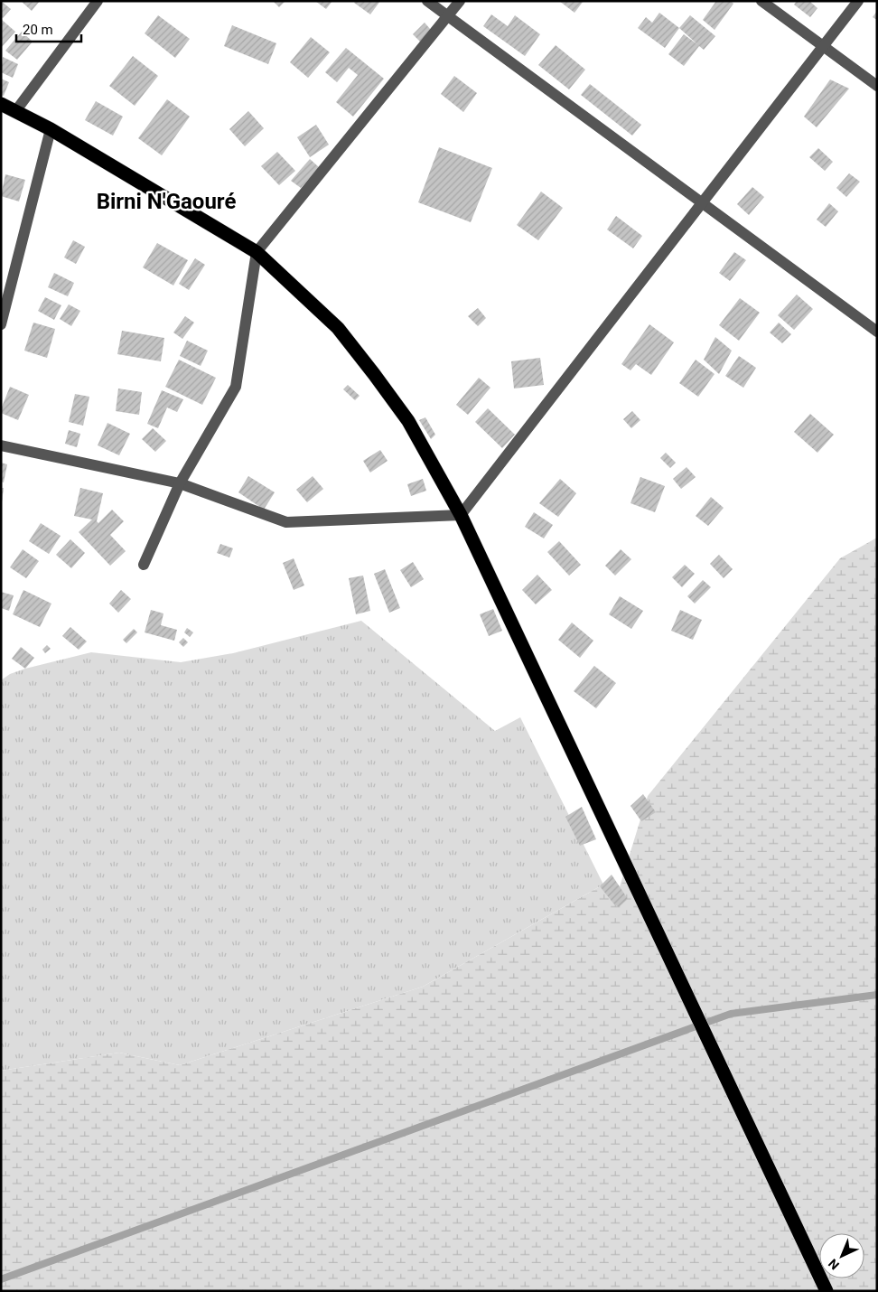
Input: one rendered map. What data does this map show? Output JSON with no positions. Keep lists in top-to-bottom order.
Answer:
{
  "districts": ["Birni N'Gaouré"],
  "scale_bar": "20 m",
  "north": "bottom left"
}
